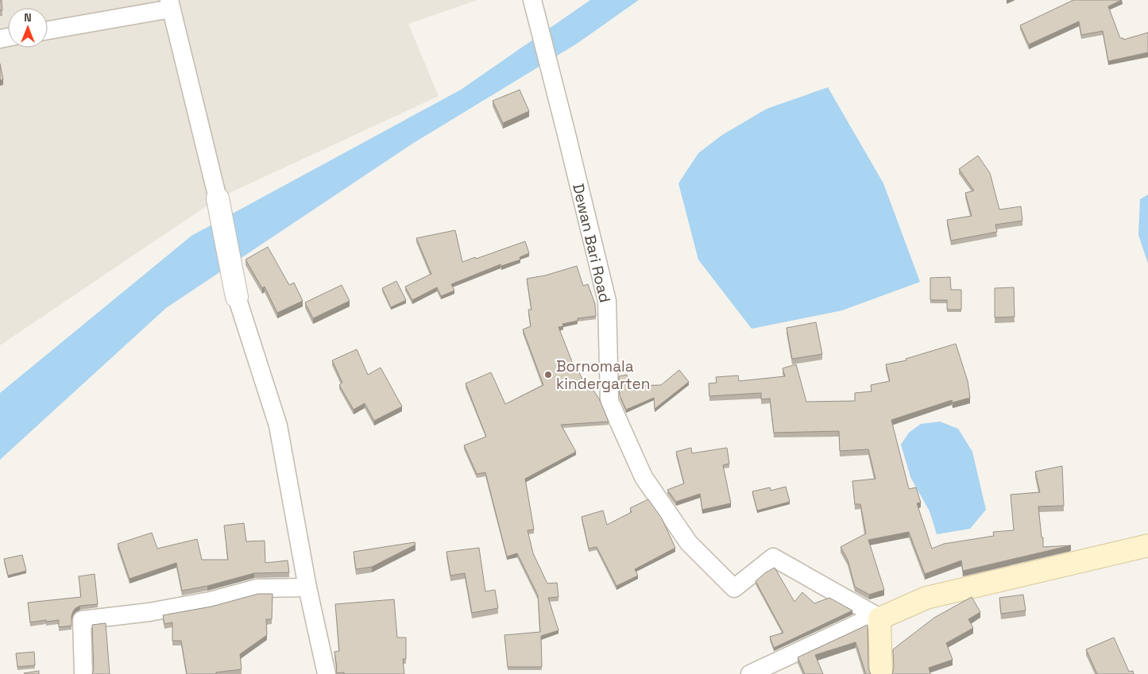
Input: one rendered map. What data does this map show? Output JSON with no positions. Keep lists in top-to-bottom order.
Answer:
{
  "streets": {
    "street": ["Dewan Bari Road"]
  },
  "places": ["Bornomala kindergarten"],
  "north": "top"
}
